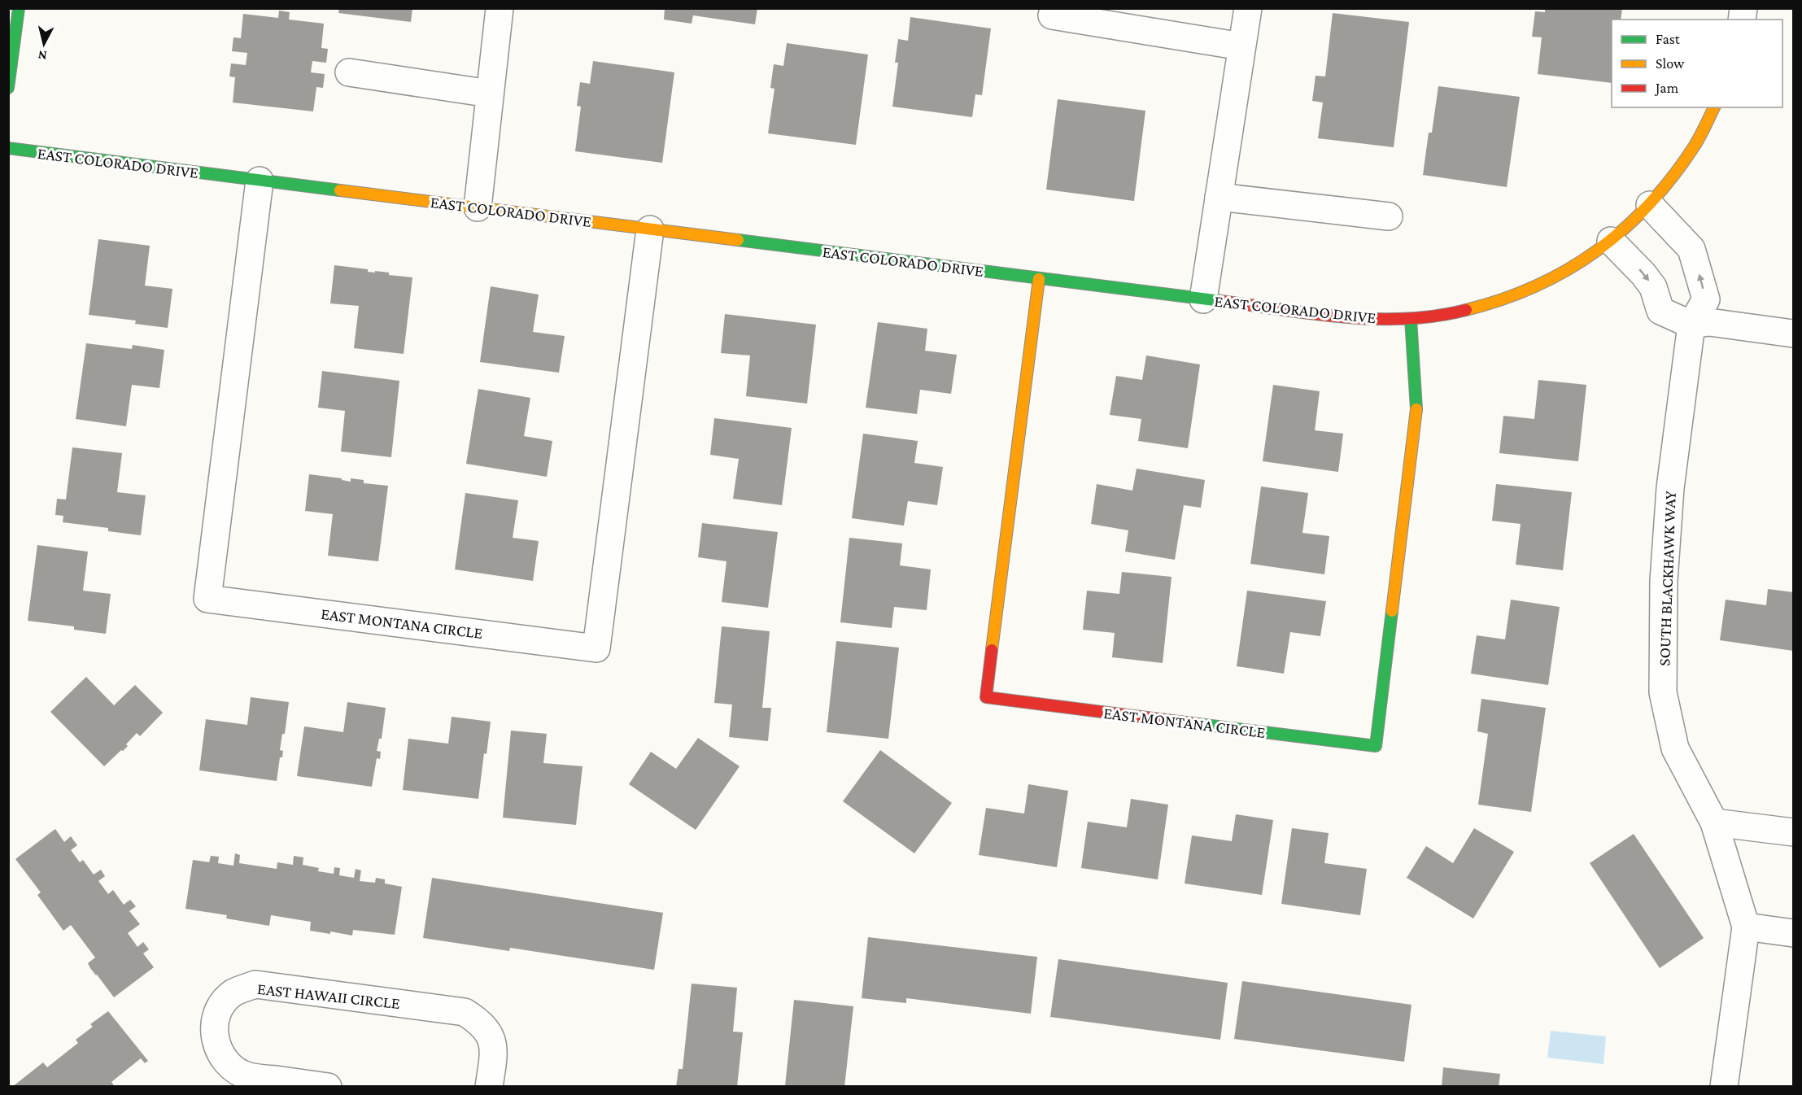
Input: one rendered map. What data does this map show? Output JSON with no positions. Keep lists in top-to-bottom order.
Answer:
{
  "streets": {
    "street": [
      "EAST COLORADO DRIVE",
      "SOUTH BLACKHAWK WAY",
      "EAST MONTANA CIRCLE",
      "EAST HAWAII CIRCLE"
    ]
  },
  "crossings": [
    ["EAST COLORADO DRIVE", "SOUTH BLACKHAWK WAY"],
    ["EAST COLORADO DRIVE", "EAST MONTANA CIRCLE"]
  ],
  "legend": ["Fast", "Slow", "Jam"],
  "north": "bottom"
}
